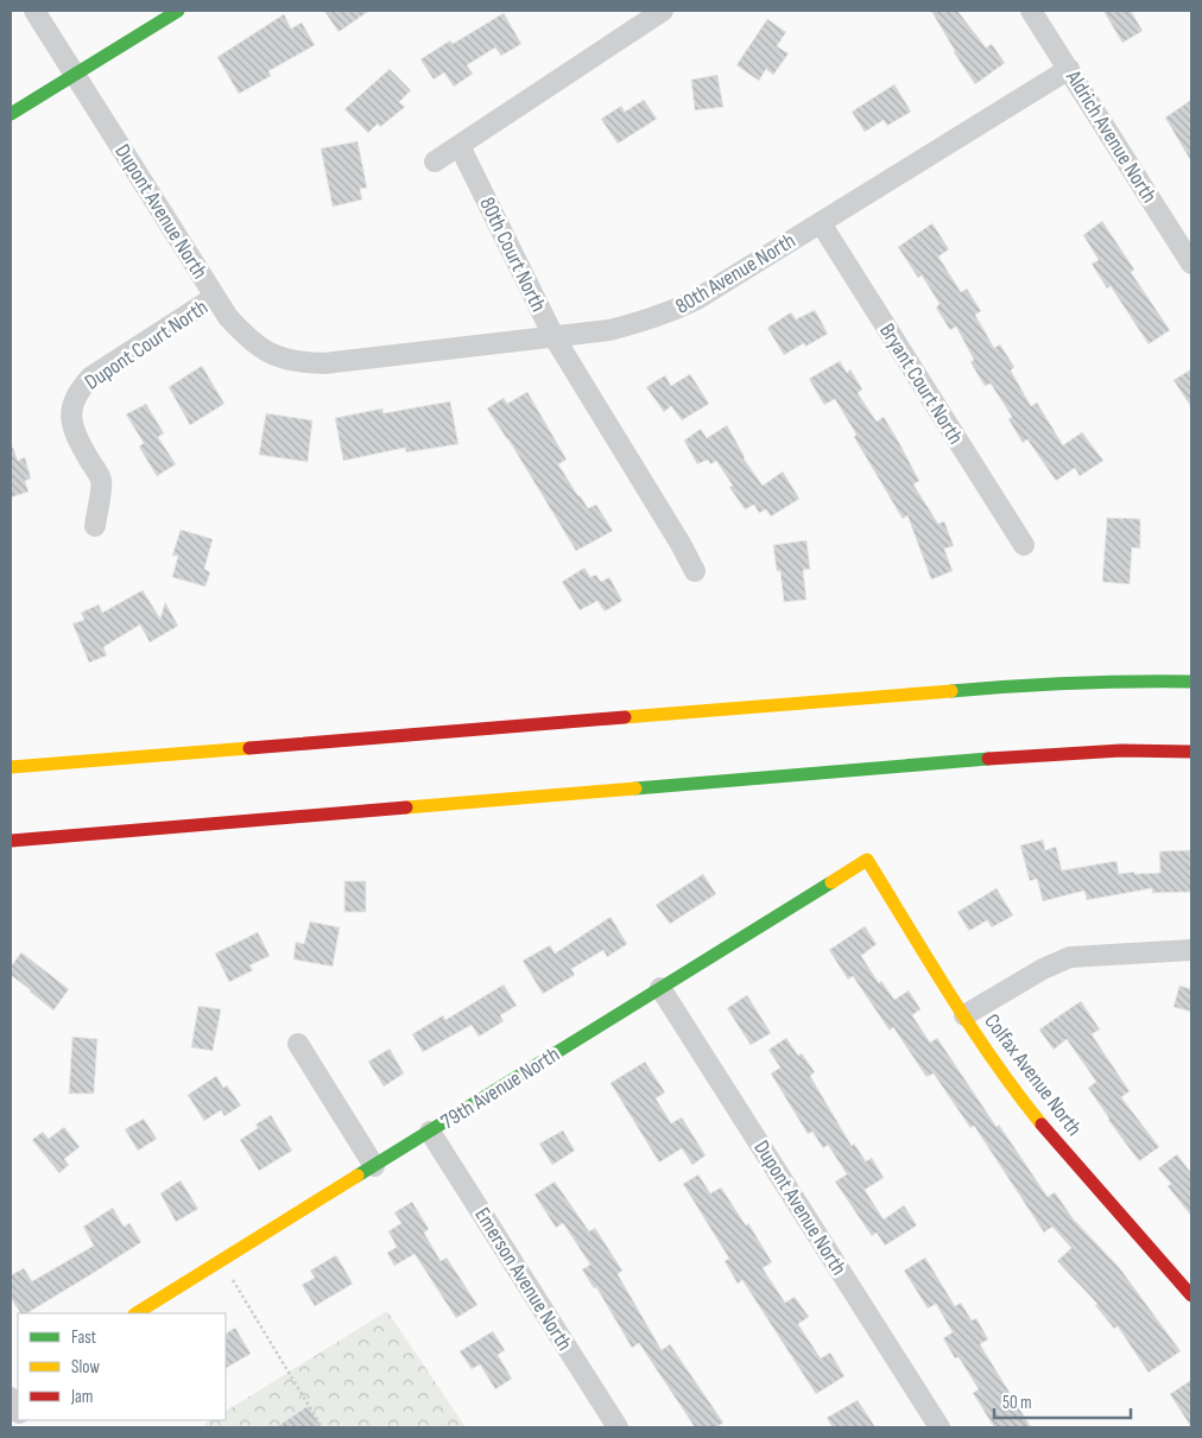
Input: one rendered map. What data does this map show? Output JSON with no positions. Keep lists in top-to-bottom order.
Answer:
{
  "streets": {
    "main road": ["Colfax Avenue North", "79th Avenue North"],
    "street": [
      "Aldrich Avenue North",
      "Dupont Avenue North",
      "80th Court North",
      "80th Avenue North",
      "Dupont Court North",
      "Bryant Court North",
      "Emerson Avenue North"
    ]
  },
  "crossings": [
    ["Aldrich Avenue North", "80th Avenue North"],
    ["Dupont Avenue North", "80th Avenue North"],
    ["Dupont Avenue North", "Dupont Court North"],
    ["Dupont Avenue North", "79th Avenue North"],
    ["80th Court North", "80th Avenue North"],
    ["80th Avenue North", "Bryant Court North"],
    ["Colfax Avenue North", "79th Avenue North"],
    ["79th Avenue North", "Emerson Avenue North"]
  ],
  "legend": ["Fast", "Slow", "Jam"],
  "scale_bar": "50 m"
}
